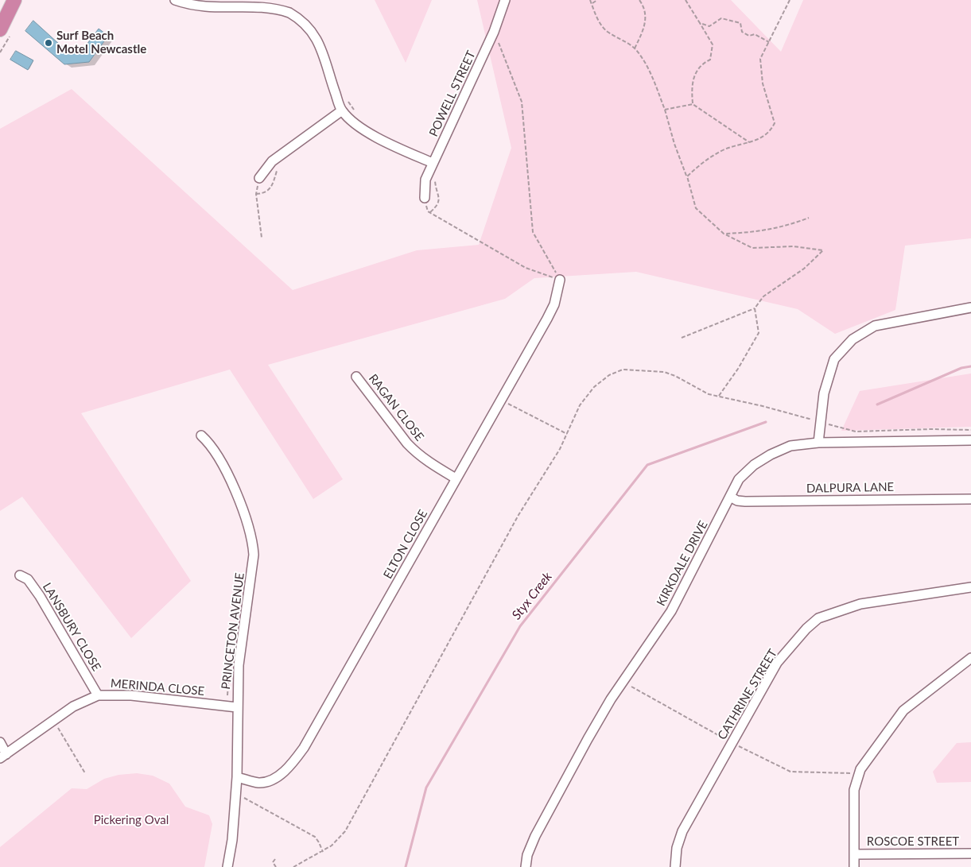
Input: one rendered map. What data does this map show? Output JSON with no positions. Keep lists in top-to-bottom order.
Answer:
{
  "streets": {
    "street": [
      "POWELL STREET",
      "RAGAN CLOSE",
      "DALPURA LANE",
      "ELTON CLOSE",
      "KIRKDALE DRIVE",
      "LANSBURY CLOSE",
      "PRINCETON AVENUE",
      "MERINDA CLOSE",
      "CATHRINE STREET",
      "ROSCOE STREET"
    ]
  },
  "crossings": [
    ["RAGAN CLOSE", "ELTON CLOSE"],
    ["DALPURA LANE", "KIRKDALE DRIVE"],
    ["ELTON CLOSE", "PRINCETON AVENUE"],
    ["LANSBURY CLOSE", "MERINDA CLOSE"],
    ["PRINCETON AVENUE", "MERINDA CLOSE"]
  ],
  "water": ["Styx Creek"],
  "parks": ["Pickering Oval"],
  "places": ["Surf Beach Motel Newcastle"]
}
